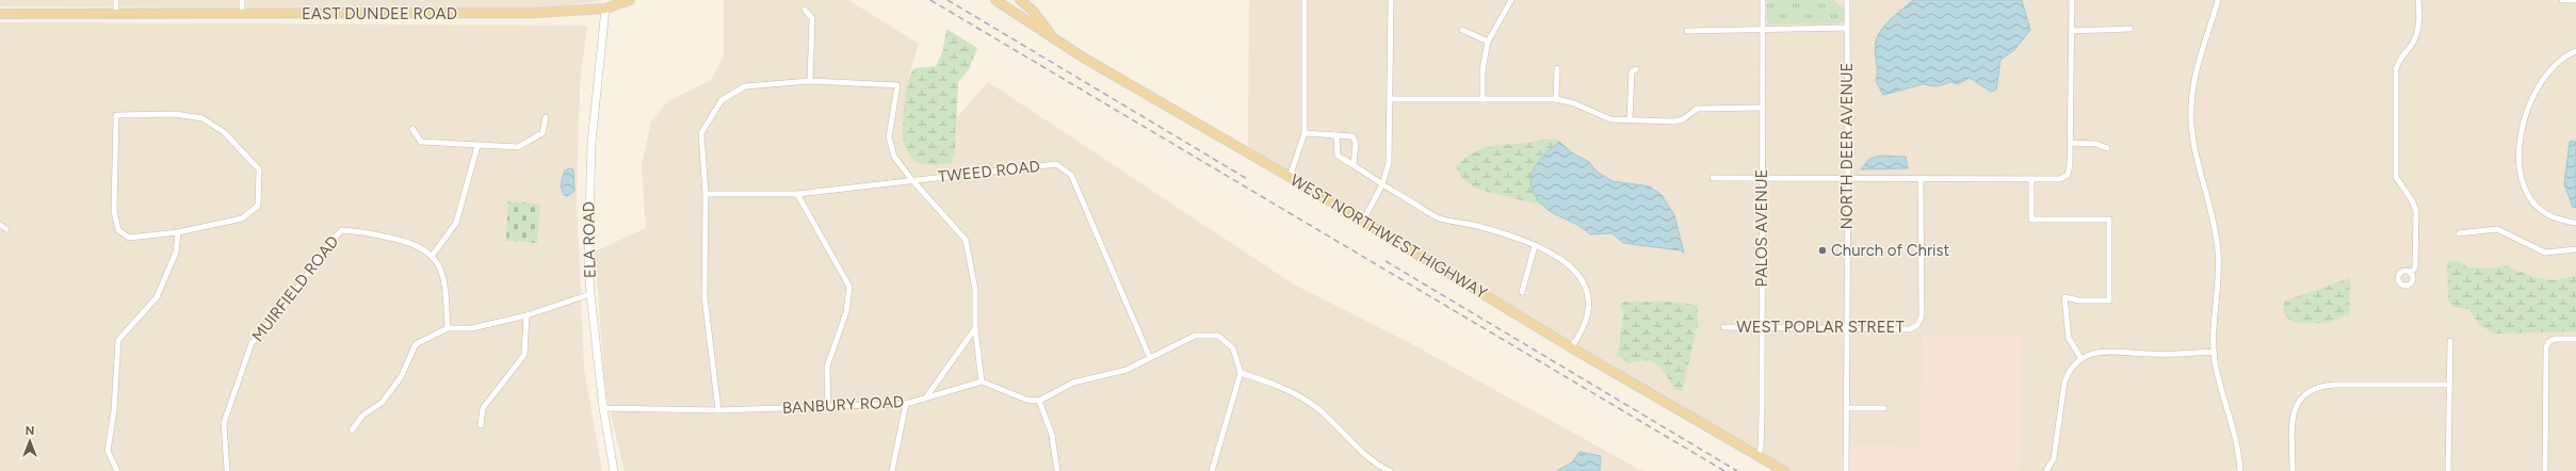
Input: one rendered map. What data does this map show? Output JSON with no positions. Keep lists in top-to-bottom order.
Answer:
{
  "streets": {
    "main road": ["EAST DUNDEE ROAD", "WEST NORTHWEST HIGHWAY", "ELA ROAD"],
    "street": [
      "NORTH DEER AVENUE",
      "TWEED ROAD",
      "PALOS AVENUE",
      "MUIRFIELD ROAD",
      "WEST POPLAR STREET",
      "BANBURY ROAD"
    ]
  },
  "crossings": [
    ["EAST DUNDEE ROAD", "ELA ROAD"],
    ["NORTH DEER AVENUE", "WEST POPLAR STREET"],
    ["PALOS AVENUE", "WEST NORTHWEST HIGHWAY"],
    ["PALOS AVENUE", "WEST POPLAR STREET"],
    ["ELA ROAD", "BANBURY ROAD"]
  ],
  "places": ["Church of Christ"],
  "north": "top"
}
